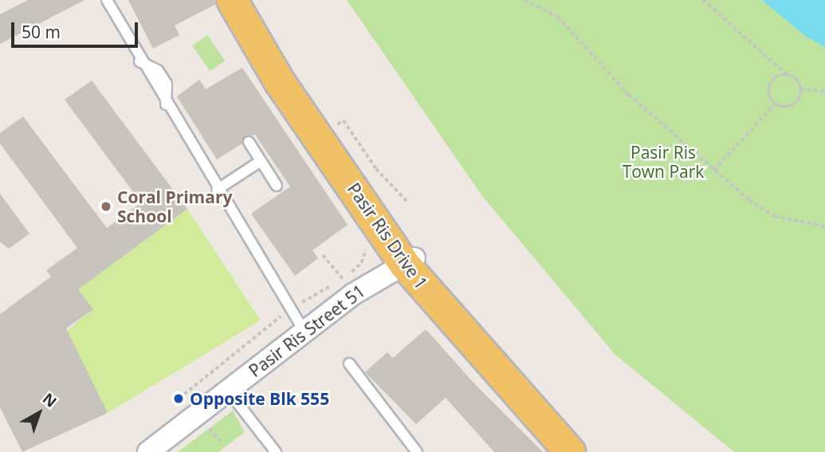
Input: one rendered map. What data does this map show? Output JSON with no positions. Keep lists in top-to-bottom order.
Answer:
{
  "streets": {
    "main road": ["Pasir Ris Drive 1"],
    "street": ["Pasir Ris Street 51"]
  },
  "crossings": [
    ["Pasir Ris Drive 1", "Pasir Ris Street 51"]
  ],
  "parks": ["Pasir Ris Town Park"],
  "places": ["Coral Primary School", "Opposite Blk 555"],
  "scale_bar": "50 m",
  "north": "top right"
}
